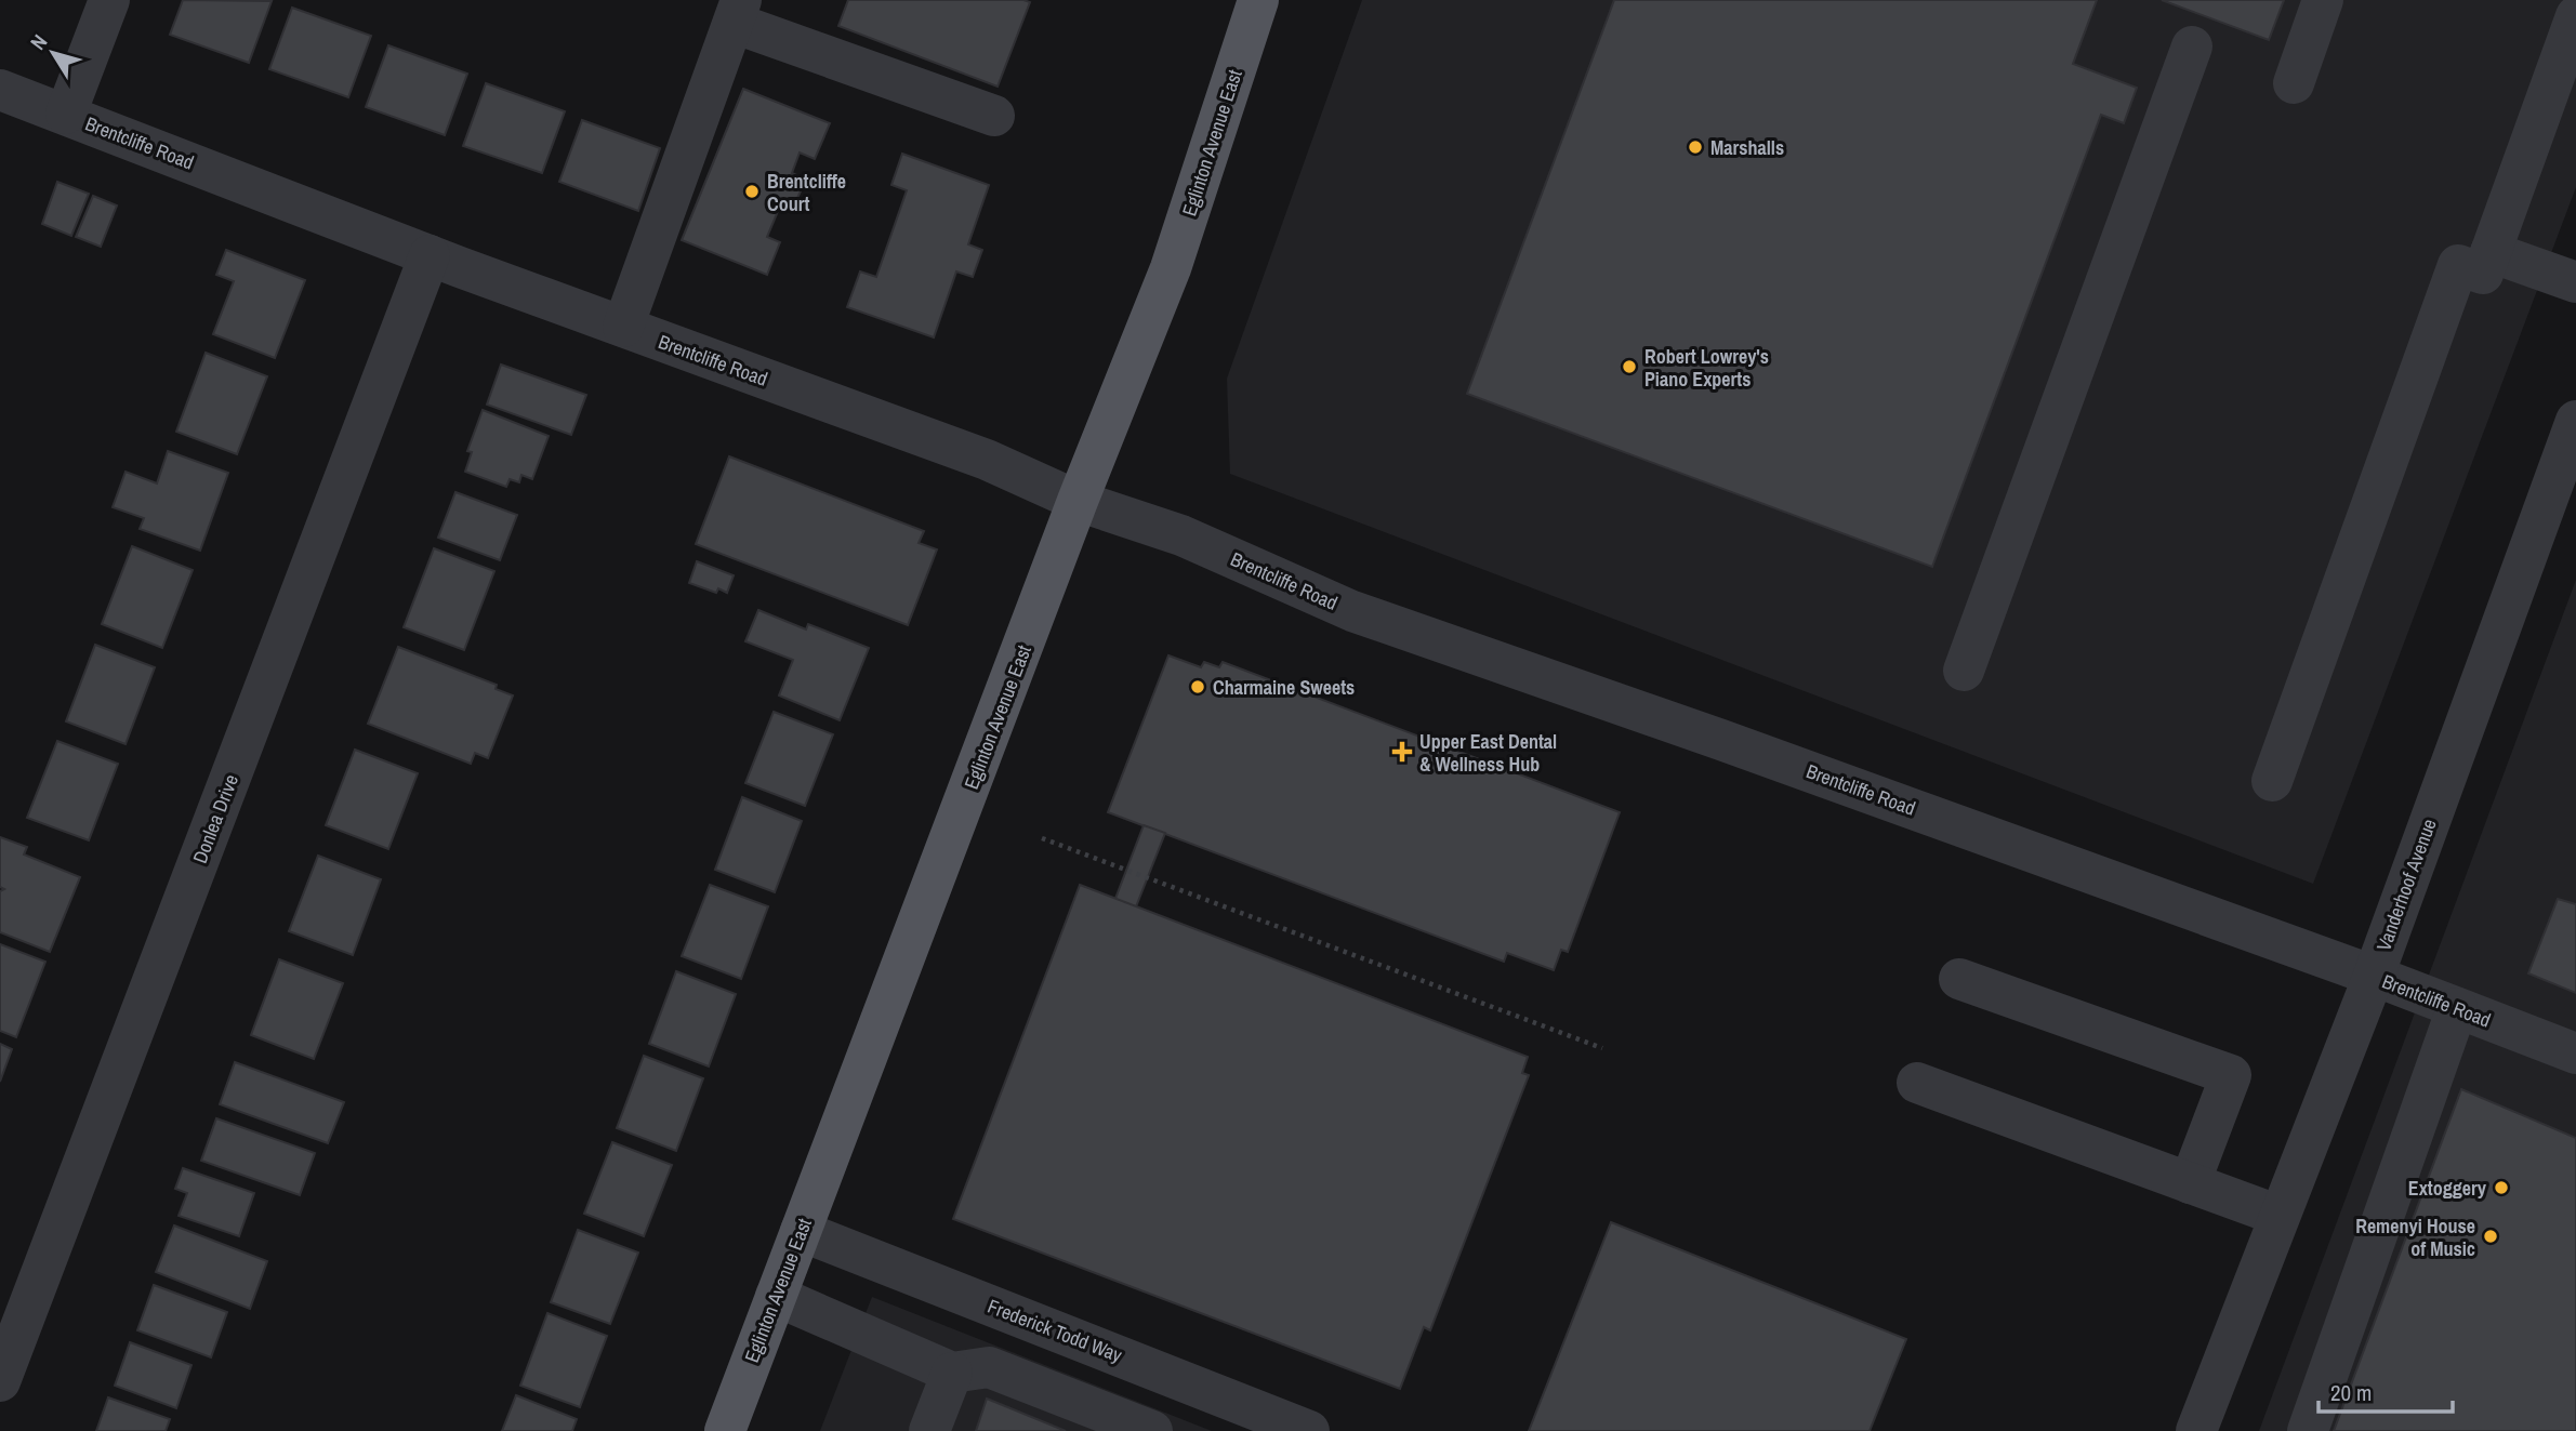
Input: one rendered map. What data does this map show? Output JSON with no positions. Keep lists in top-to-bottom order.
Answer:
{
  "streets": {
    "main road": ["Eglinton Avenue East"],
    "street": [
      "Brentcliffe Road",
      "Donlea Drive",
      "Vanderhoof Avenue",
      "Frederick Todd Way"
    ]
  },
  "crossings": [
    ["Brentcliffe Road", "Eglinton Avenue East"],
    ["Brentcliffe Road", "Donlea Drive"],
    ["Brentcliffe Road", "Vanderhoof Avenue"],
    ["Eglinton Avenue East", "Frederick Todd Way"]
  ],
  "places": {
    "other": [
      "Marshalls",
      "Brentcliffe Court",
      "Robert Lowrey's Piano Experts",
      "Charmaine Sweets",
      "Extoggery",
      "Remenyi House of Music"
    ],
    "health": ["Upper East Dental & Wellness Hub"]
  },
  "scale_bar": "20 m",
  "north": "top left"
}
